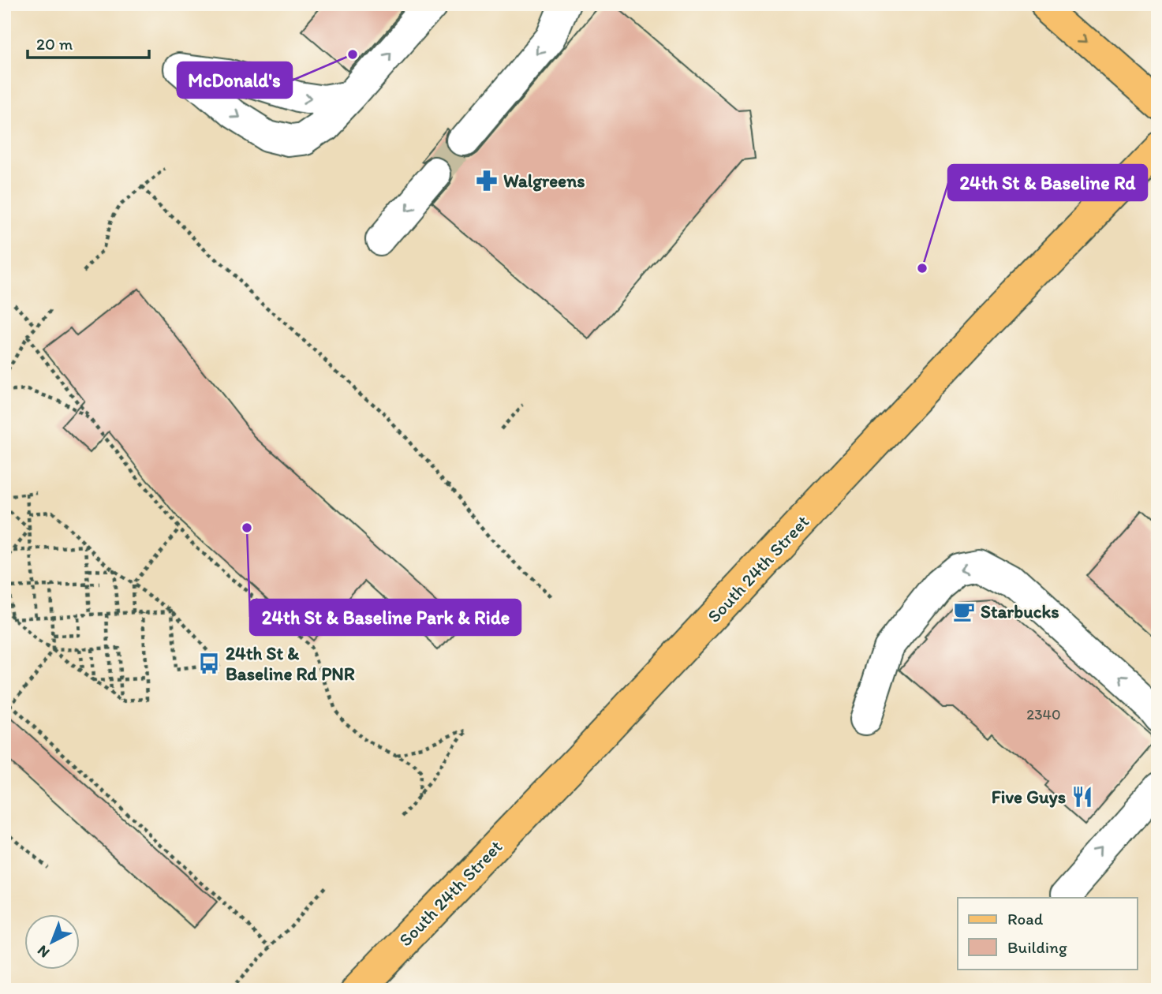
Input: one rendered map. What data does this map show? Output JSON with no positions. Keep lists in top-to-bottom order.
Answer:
{
  "streets": {
    "main road": ["South 24th Street"]
  },
  "places": {
    "other": ["McDonald's", "24th St & Baseline Rd", "24th St & Baseline Park & Ride"],
    "pharmacy": ["Walgreens"],
    "cafe": ["Starbucks"],
    "bus stop": ["24th St & Baseline Rd PNR"],
    "restaurant": ["Five Guys"]
  },
  "house_numbers": ["2340"],
  "legend": ["Road", "Building"],
  "scale_bar": "20 m",
  "north": "bottom left"
}
